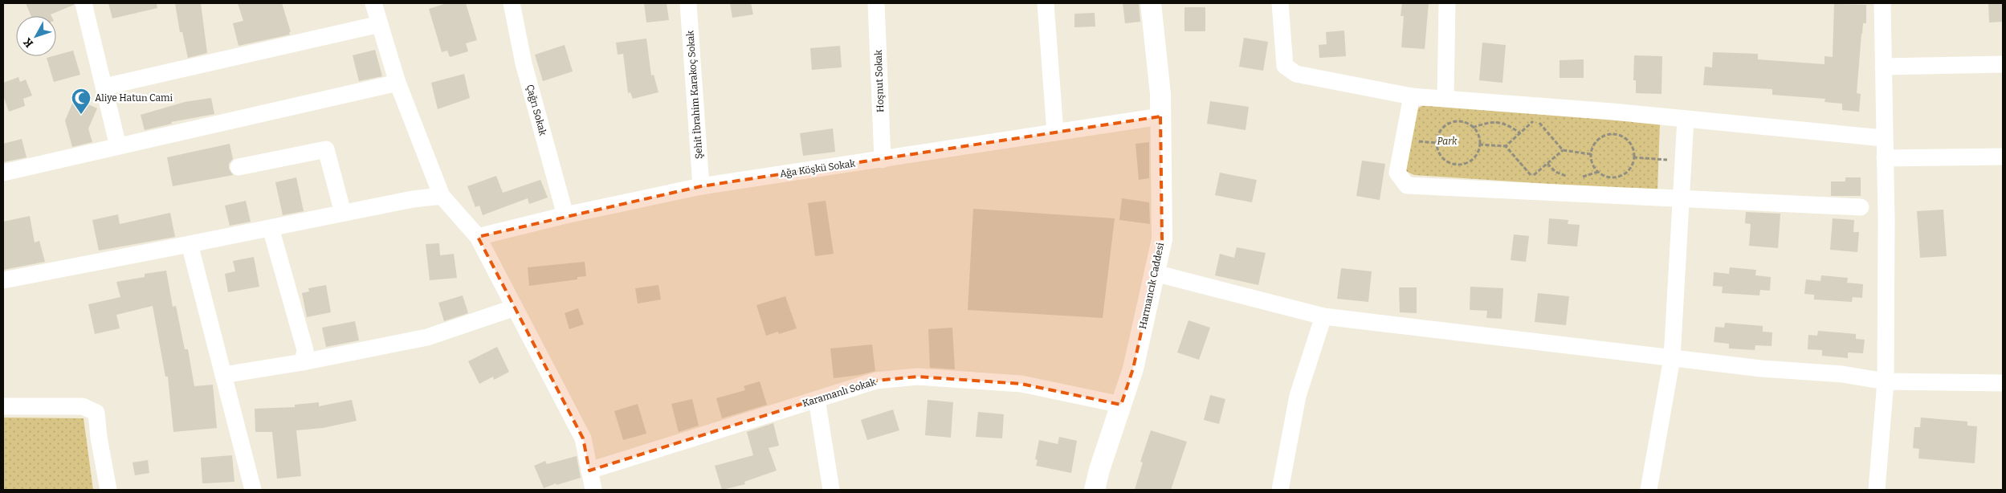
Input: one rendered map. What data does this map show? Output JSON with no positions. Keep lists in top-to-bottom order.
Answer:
{
  "streets": {
    "street": [
      "Hoşnut Sokak",
      "Şehit İbrahim Karakoç Sokak",
      "Çağrı Sokak",
      "Ağa Köşkü Sokak",
      "Harmancık Caddesi",
      "Karamanlı Sokak"
    ]
  },
  "crossings": [
    ["Hoşnut Sokak", "Ağa Köşkü Sokak"],
    ["Şehit İbrahim Karakoç Sokak", "Ağa Köşkü Sokak"],
    ["Çağrı Sokak", "Ağa Köşkü Sokak"],
    ["Ağa Köşkü Sokak", "Harmancık Caddesi"],
    ["Harmancık Caddesi", "Karamanlı Sokak"]
  ],
  "parks": ["Park"],
  "places": {
    "mosque": ["Aliye Hatun Cami"]
  },
  "north": "bottom left"
}
